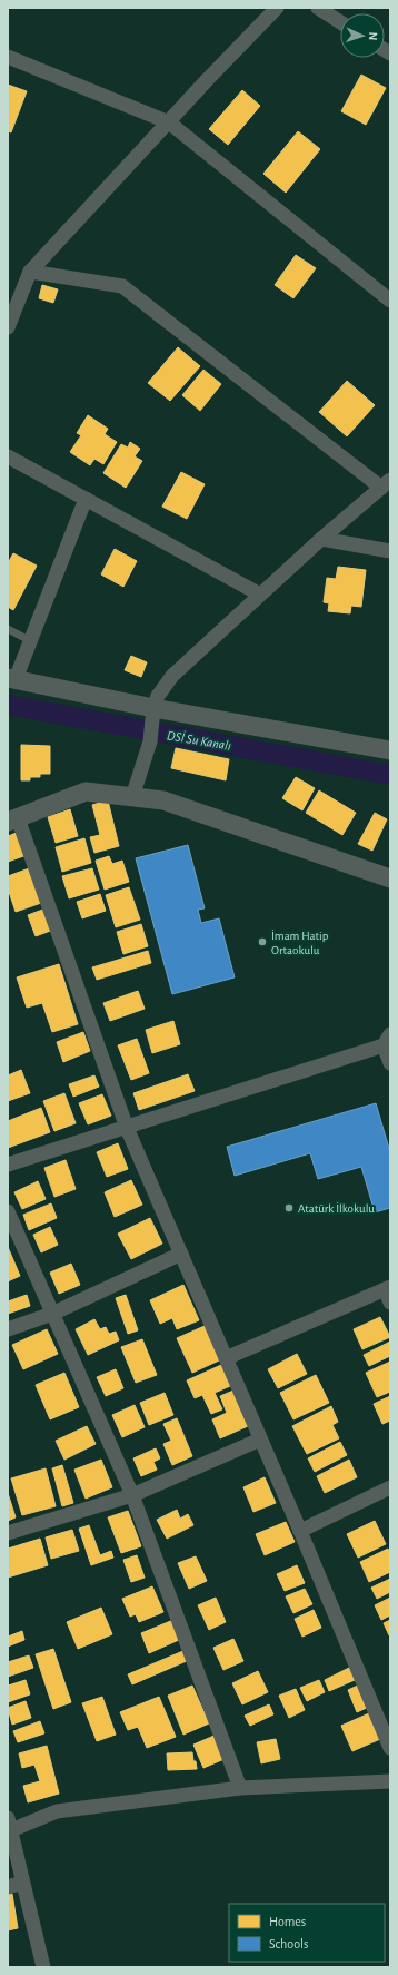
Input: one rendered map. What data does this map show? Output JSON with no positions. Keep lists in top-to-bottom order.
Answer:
{
  "water": ["DSİ Su Kanalı"],
  "places": ["İmam Hatip Ortaokulu", "Atatürk İlkokulu"],
  "legend": ["Homes", "Schools"],
  "north": "right"
}
